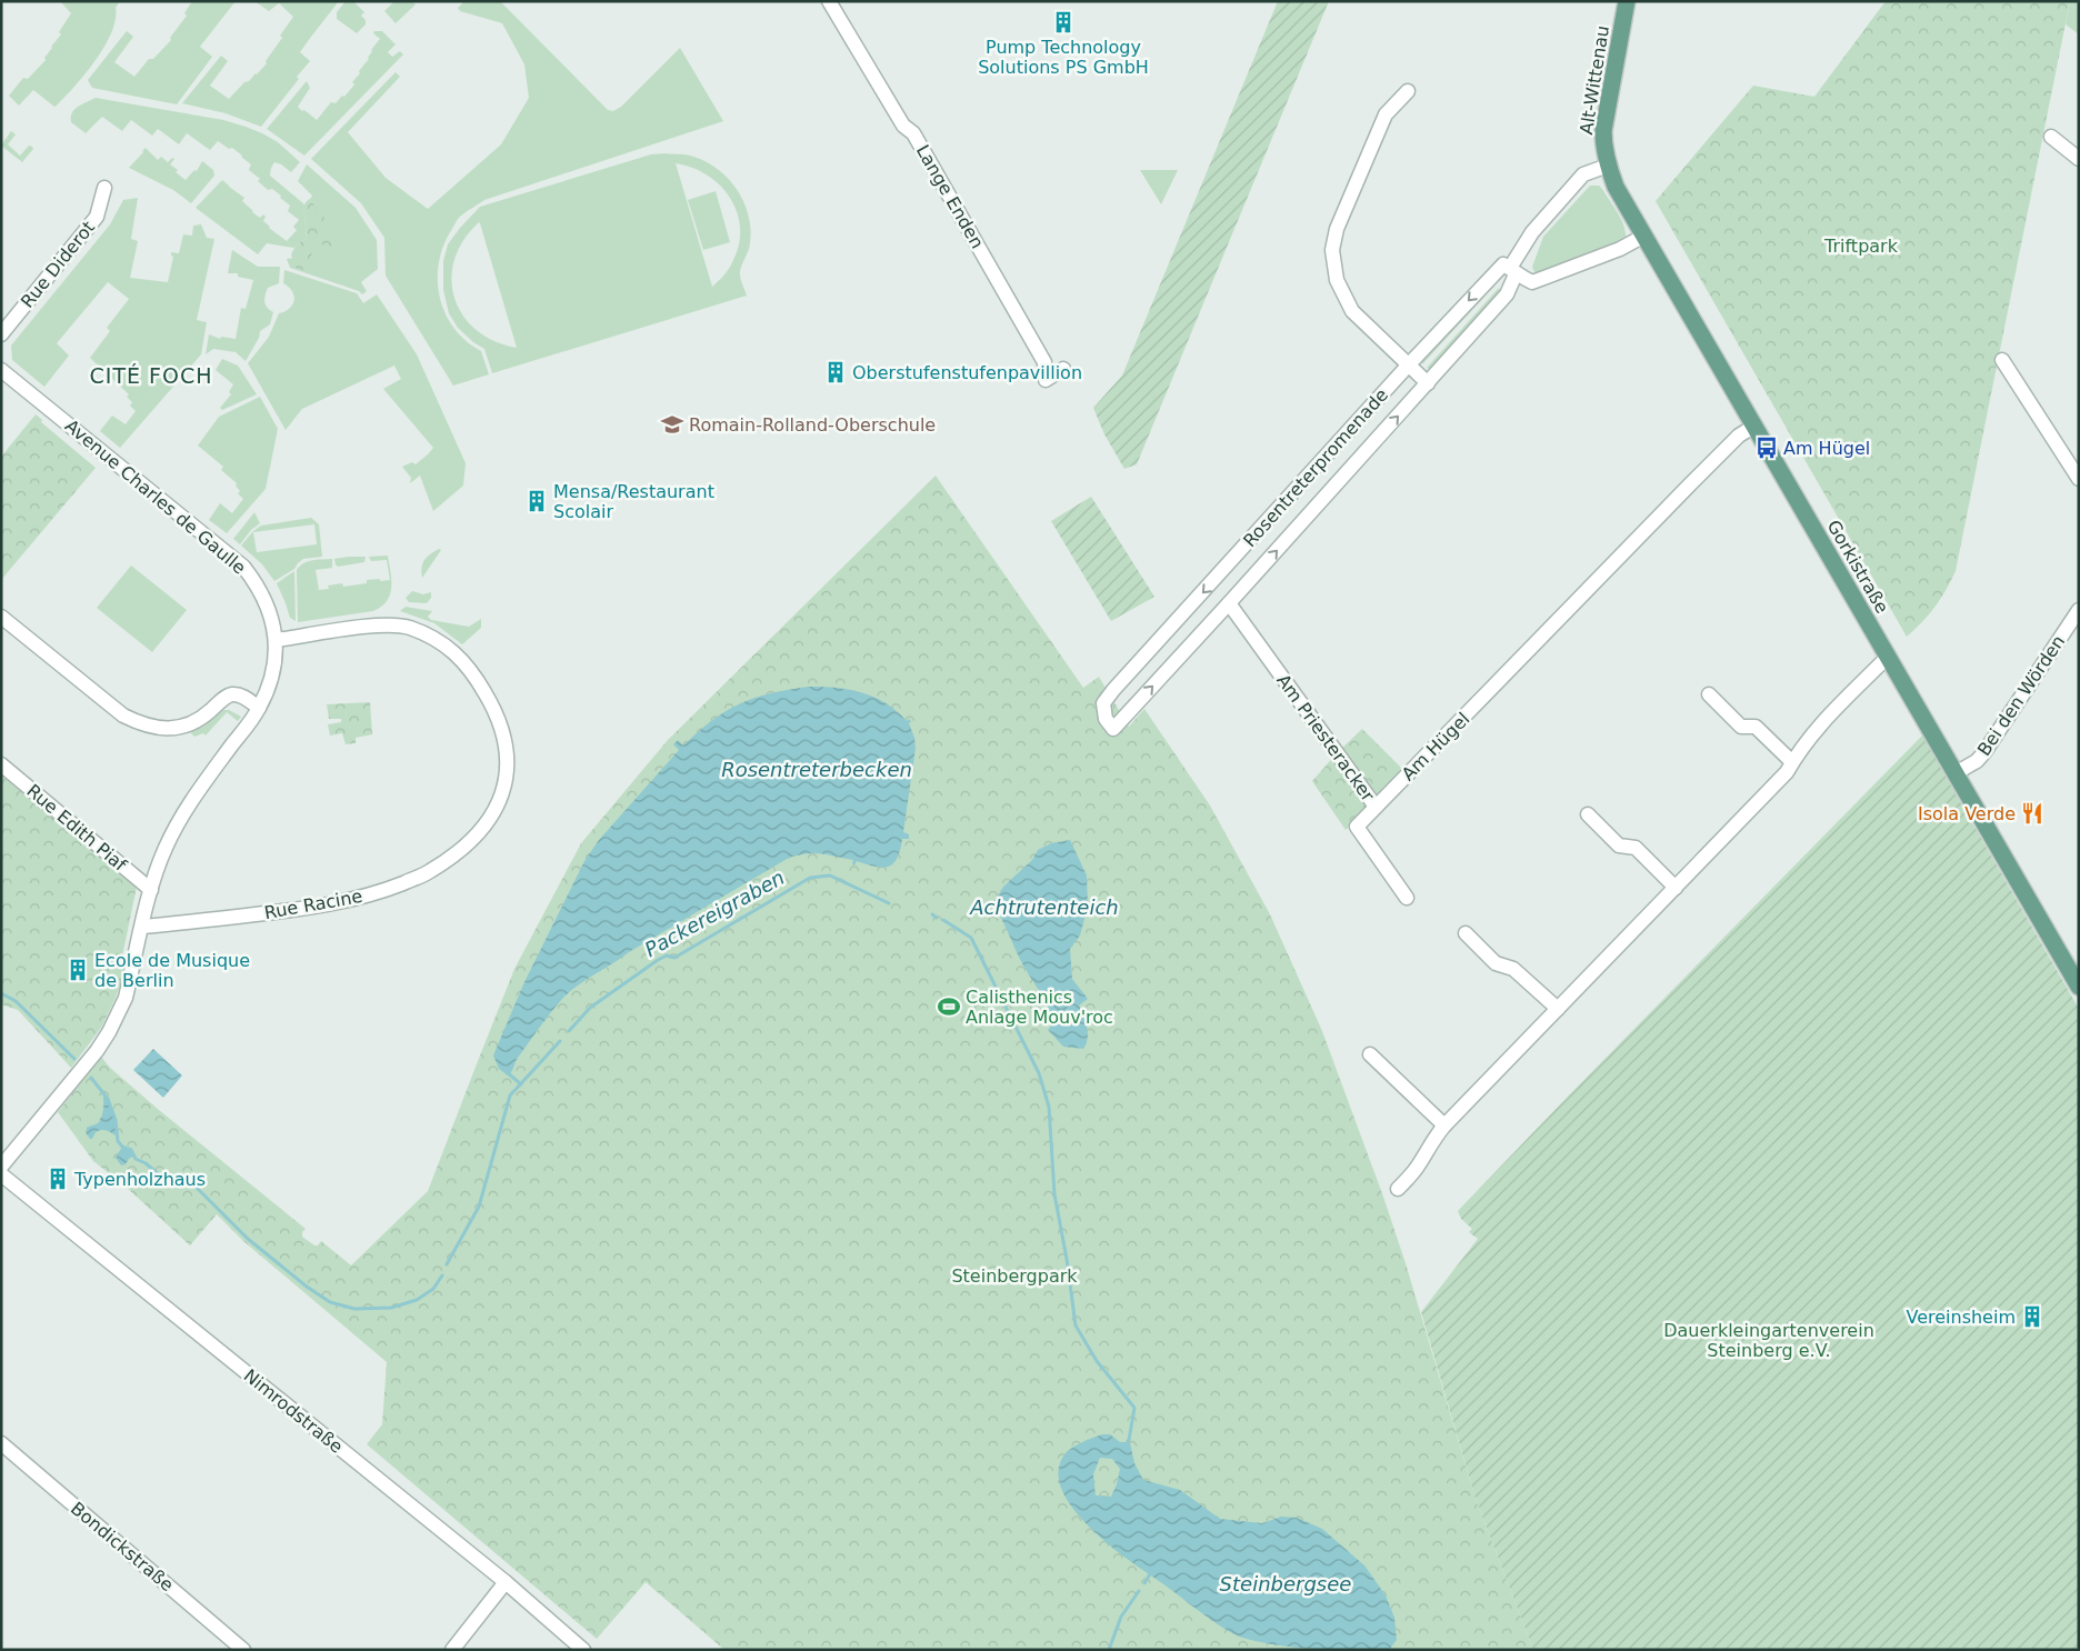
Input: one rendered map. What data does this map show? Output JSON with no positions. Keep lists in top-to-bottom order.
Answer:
{
  "streets": {
    "main road": ["Alt-Wittenau", "Gorkistraße"],
    "street": [
      "Lange Enden",
      "Rue Diderot",
      "Rosentreterpromenade",
      "Avenue Charles de Gaulle",
      "Bei den Wörden",
      "Am Priesteracker",
      "Am Hügel",
      "Rue Edith Piaf",
      "Rue Racine",
      "Nimrodstraße",
      "Bondickstraße"
    ]
  },
  "crossings": [
    ["Alt-Wittenau", "Rosentreterpromenade"],
    ["Alt-Wittenau", "Gorkistraße"],
    ["Rosentreterpromenade", "Gorkistraße"],
    ["Rosentreterpromenade", "Am Priesteracker"],
    ["Avenue Charles de Gaulle", "Rue Edith Piaf"],
    ["Avenue Charles de Gaulle", "Rue Racine"],
    ["Gorkistraße", "Bei den Wörden"],
    ["Gorkistraße", "Am Hügel"],
    ["Am Priesteracker", "Am Hügel"]
  ],
  "districts": ["CITÉ FOCH"],
  "water": [
    "Rosentreterbecken",
    "Achtrutenteich",
    "Packereigraben",
    "Steinbergsee"
  ],
  "parks": ["Triftpark", "Steinbergpark", "Dauerkleingartenverein Steinberg e.V."],
  "places": {
    "building": [
      "Pump Technology Solutions PS GmbH",
      "Oberstufenstufenpavillion",
      "Mensa/Restaurant Scolair",
      "Ecole de Musique de Berlin",
      "Typenholzhaus",
      "Vereinsheim"
    ],
    "school or university": ["Romain-Rolland-Oberschule"],
    "bus stop": ["Am Hügel"],
    "restaurant": ["Isola Verde"],
    "sports": ["Calisthenics Anlage Mouv'roc"]
  }
}
